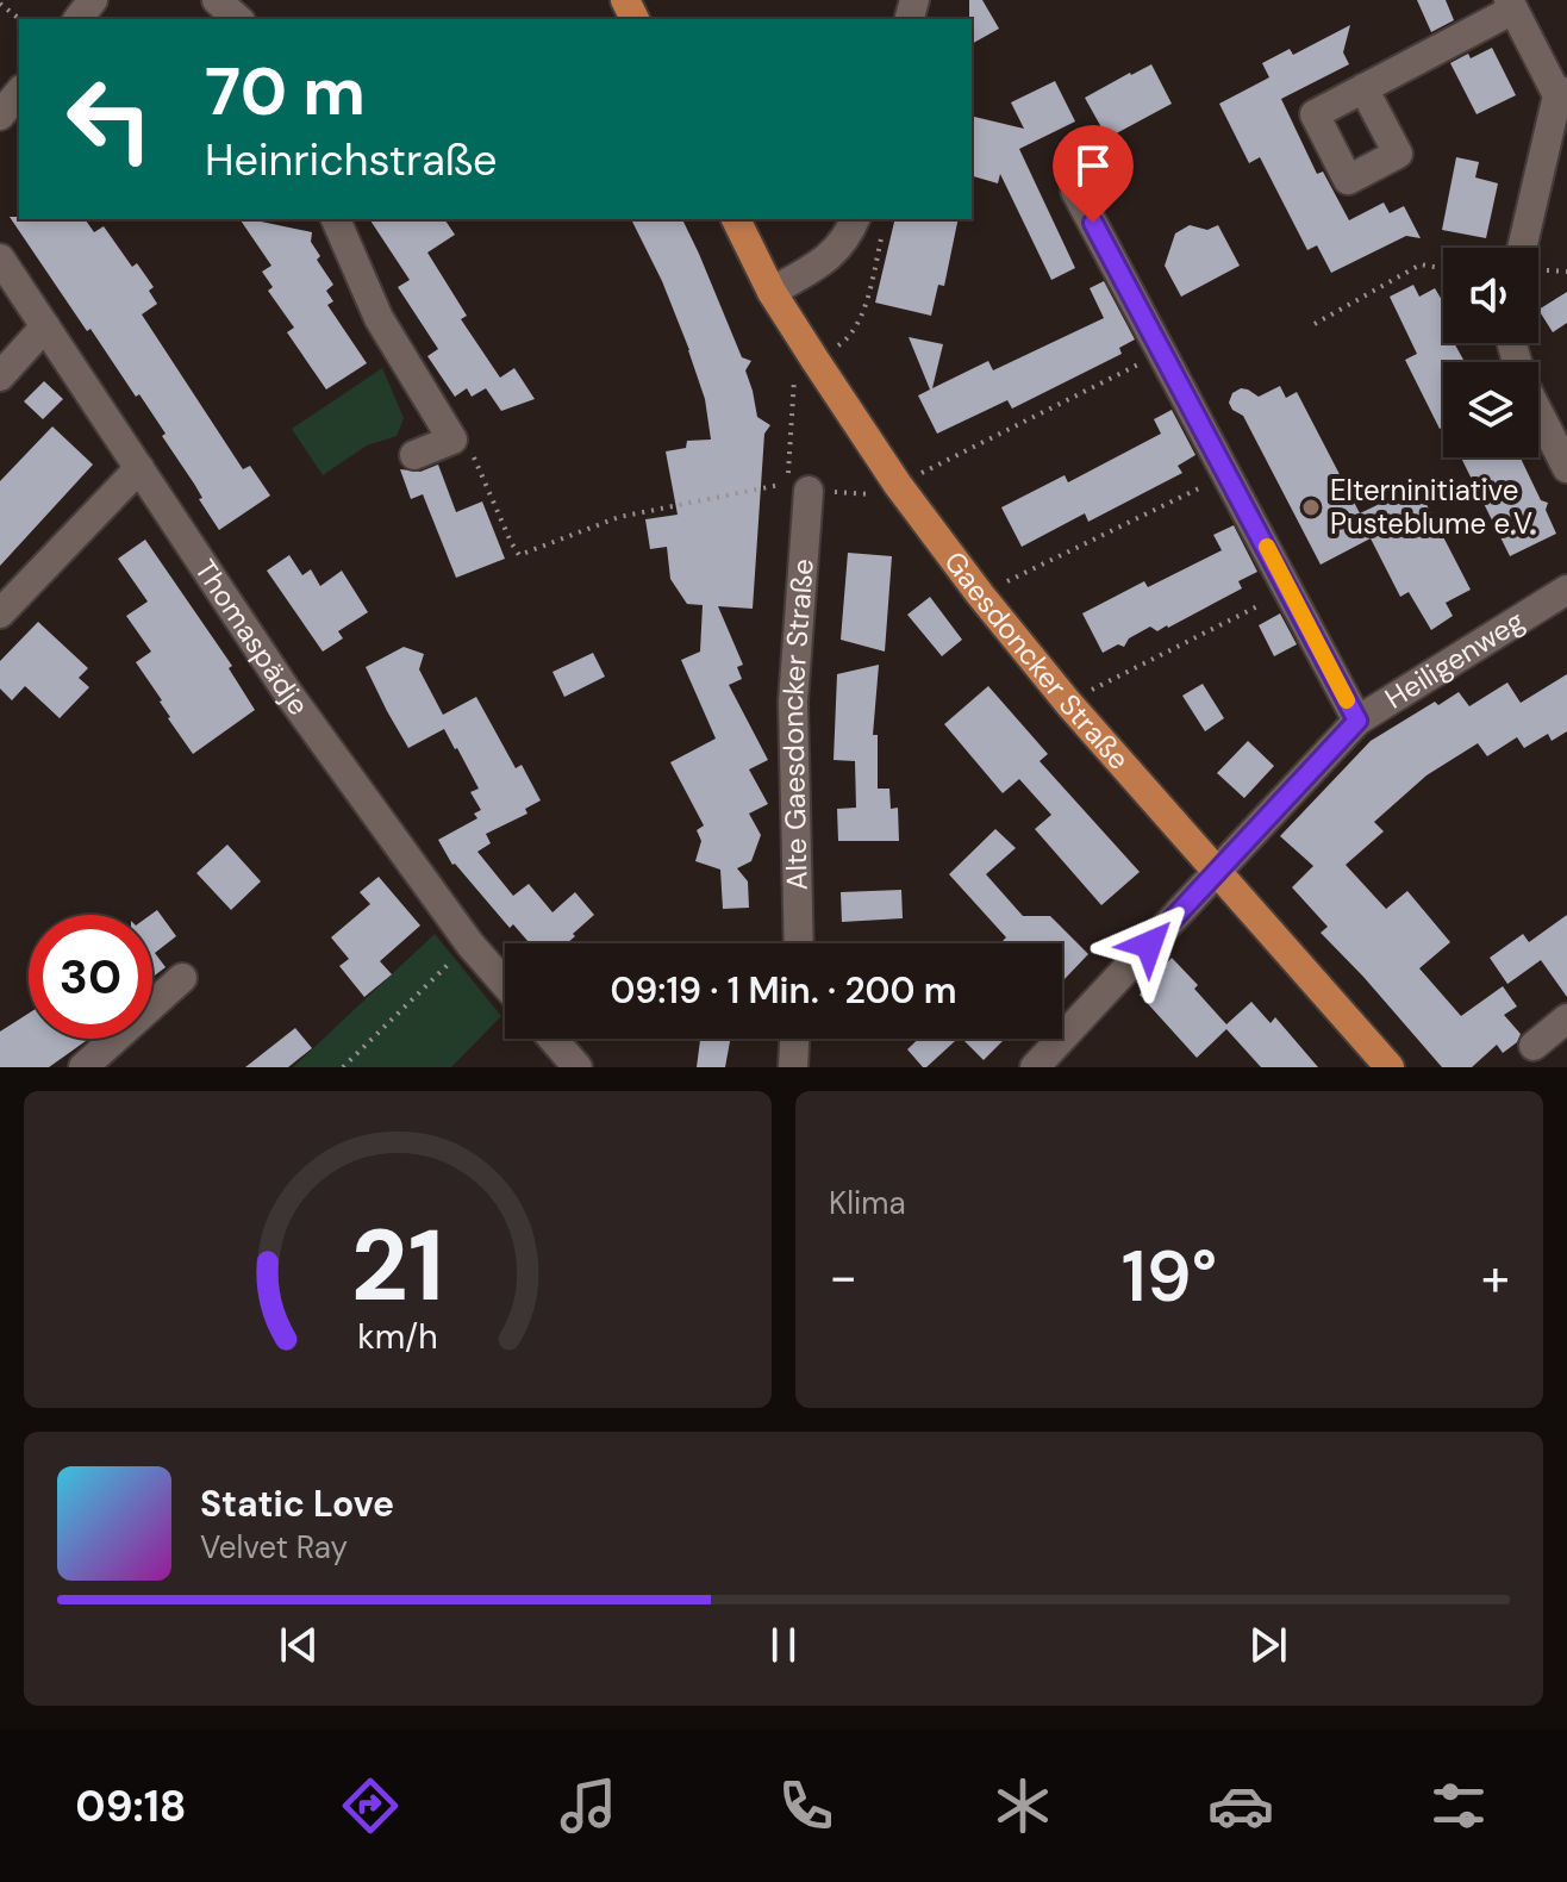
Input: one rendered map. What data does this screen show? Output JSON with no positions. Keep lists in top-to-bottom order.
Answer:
{
  "streets": {
    "main road": ["Gaesdoncker Straße"],
    "street": ["Thomaspädje", "Heiligenweg", "Alte Gaesdoncker Straße"]
  },
  "crossings": [
    ["Gaesdoncker Straße", "Heiligenweg"]
  ],
  "places": ["Elterninitiative Pusteblume e.V."],
  "page": {
    "turn": ["70 m", "Heinrichstraße"],
    "limit": "30",
    "trip": "09:19 · 1 Min. · 200 m",
    "tile": "Klima",
    "heat": ["−", "19°", "+"],
    "song": ["Static Love", "Velvet Ray"],
    "tabs": "09:18",
    "gauge": ["21", "km/h"]
  }
}
